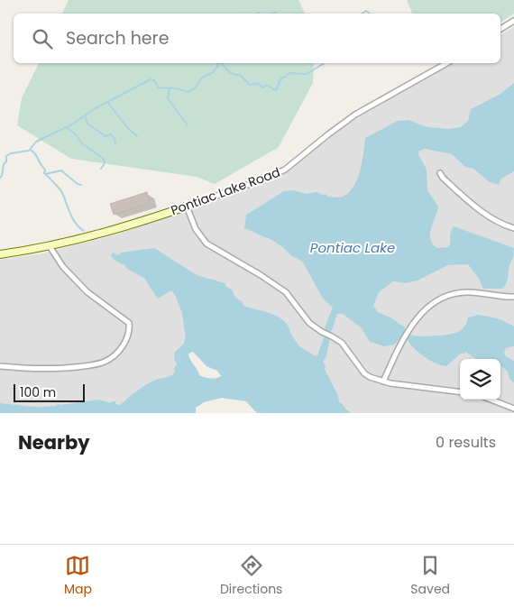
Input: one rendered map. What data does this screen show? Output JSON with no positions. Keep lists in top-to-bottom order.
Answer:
{
  "streets": {
    "street": ["Pontiac Lake Road"]
  },
  "water": ["Pontiac Lake"],
  "scale_bar": "100 m",
  "page": {
    "search": "Search here",
    "scale": "100 m",
    "heading": ["Nearby", "0 results"],
    "nav": ["Map", "Directions", "Saved"]
  }
}
